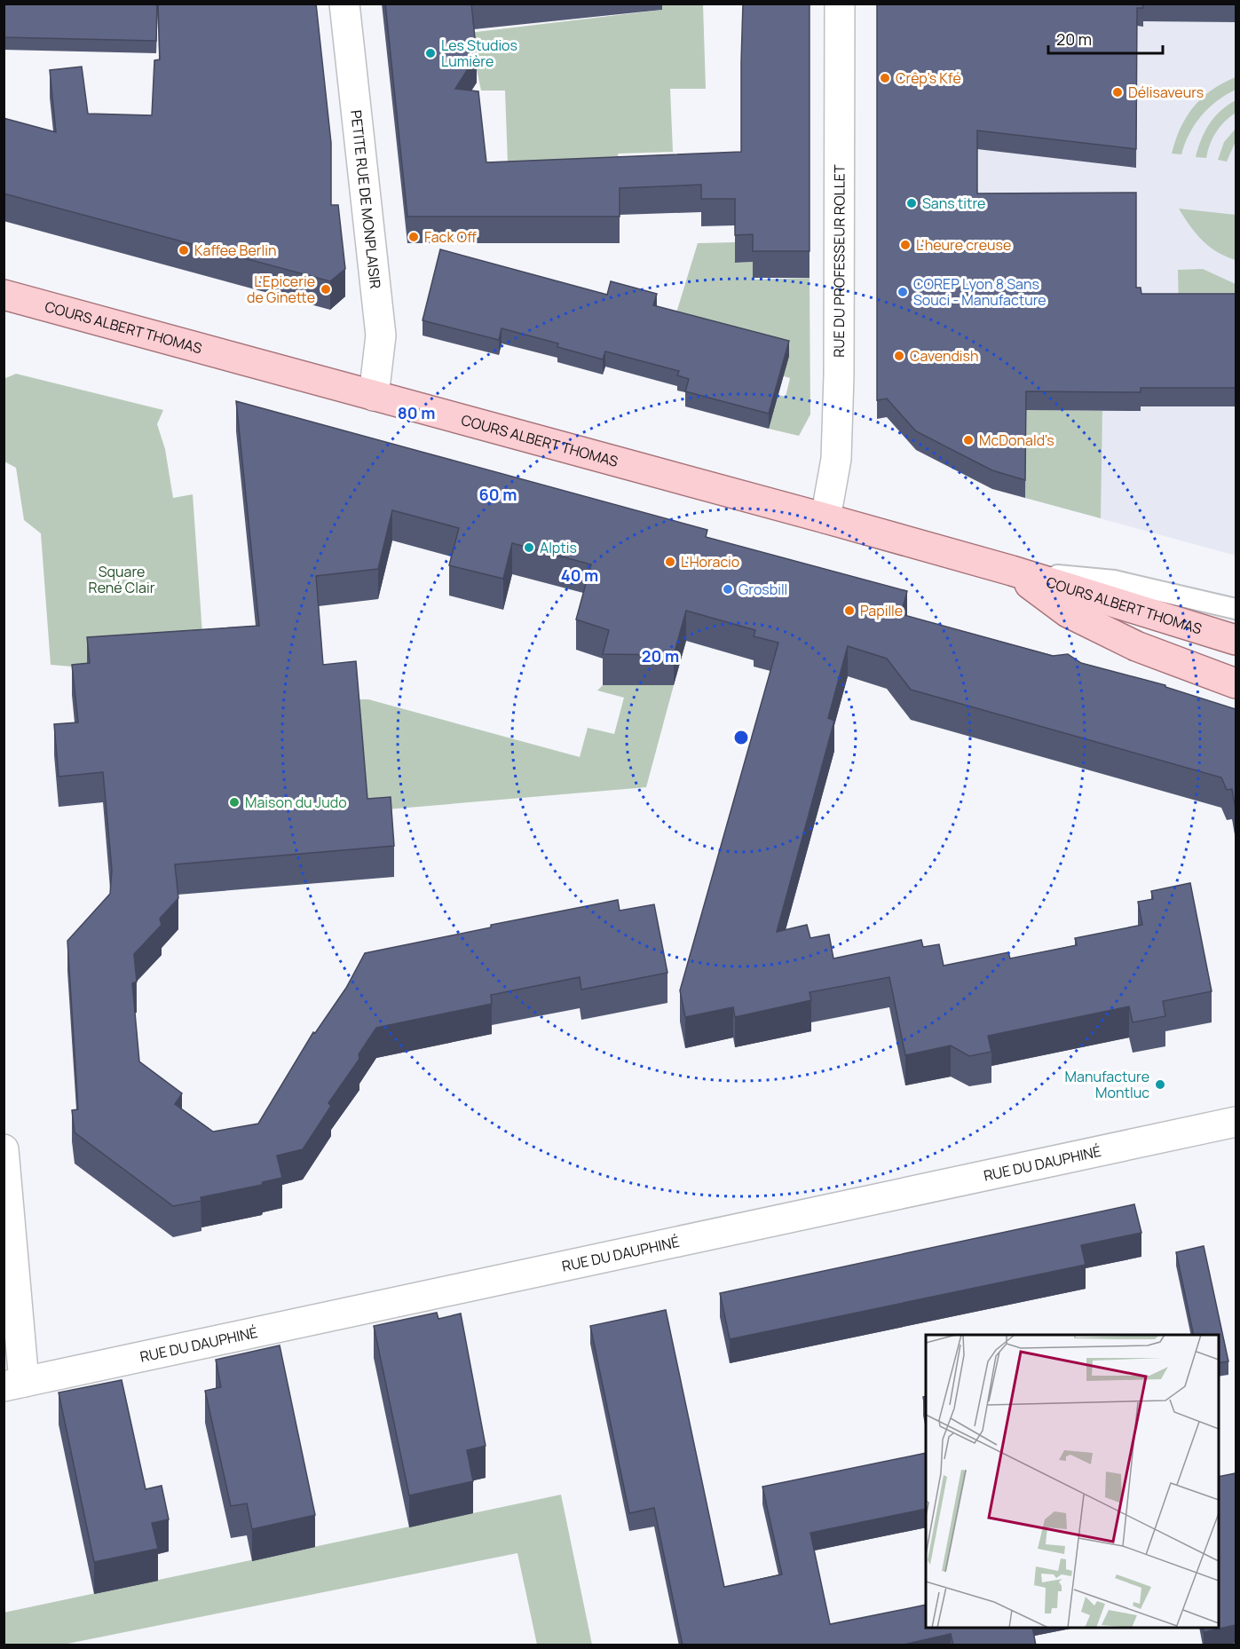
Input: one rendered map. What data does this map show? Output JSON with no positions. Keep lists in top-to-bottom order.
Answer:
{
  "streets": {
    "main road": ["COURS ALBERT THOMAS"],
    "street": ["PETITE RUE DE MONPLAISIR", "RUE DU PROFESSEUR ROLLET", "RUE DU DAUPHINÉ"]
  },
  "crossings": [
    ["PETITE RUE DE MONPLAISIR", "COURS ALBERT THOMAS"],
    ["RUE DU PROFESSEUR ROLLET", "COURS ALBERT THOMAS"]
  ],
  "parks": ["Square René Clair"],
  "places": [
    "Les Studios Lumière",
    "Crêp's Kfé",
    "Délisaveurs",
    "Sans titre",
    "Fack Off",
    "L'heure creuse",
    "Kaffee Berlin",
    "L'Epicerie de Ginette",
    "COREP Lyon 8 Sans Souci - Manufacture",
    "Cavendish",
    "McDonald's",
    "Alptis",
    "L'Horacio",
    "Grosbill",
    "Papille",
    "Maison du Judo",
    "Manufacture Montluc"
  ],
  "scale_bar": "20 m",
  "rings": [
    "80 m",
    "60 m",
    "40 m",
    "20 m"
  ]
}
